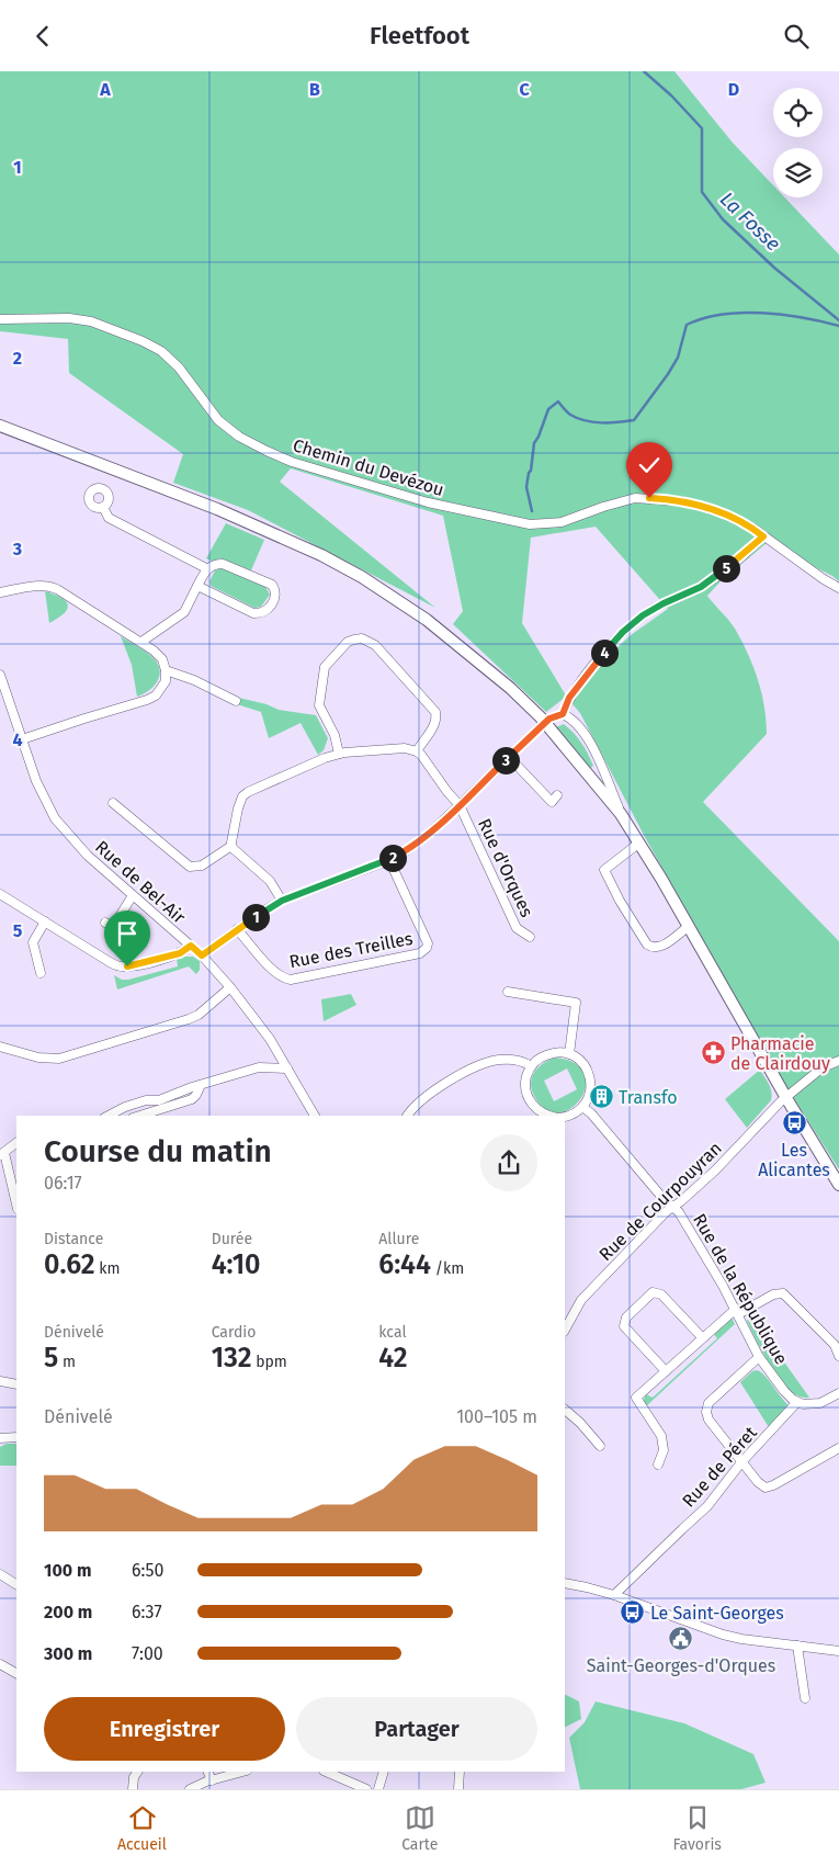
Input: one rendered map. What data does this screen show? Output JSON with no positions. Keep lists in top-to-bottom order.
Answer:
{
  "streets": {
    "street": [
      "Chemin du Devézou",
      "Rue d'Orques",
      "Rue de Bel-Air",
      "Rue des Treilles",
      "Rue de Courpouyran",
      "Rue de la République",
      "Rue de Péret"
    ]
  },
  "crossings": [
    ["Rue de Courpouyran", "Rue de la République"],
    ["Rue de la République", "Rue de Péret"]
  ],
  "water": ["La Fosse"],
  "places": {
    "pharmacy": ["Pharmacie de Clairdouy"],
    "building": ["Transfo"],
    "bus stop": ["Les Alicantes", "Le Saint-Georges"],
    "public building": ["Saint-Georges-d'Orques"]
  },
  "page": {
    "header": "Fleetfoot",
    "pins": [
      "5",
      "4",
      "3",
      "2",
      "1"
    ],
    "heading": ["Course du matin", "06:17"],
    "stats": [
      ["Distance", "0.62 km"],
      ["Durée", "4:10"],
      ["Allure", "6:44 /km"],
      ["Dénivelé", "5 m"],
      ["Cardio", "132 bpm"],
      ["kcal", "42"]
    ],
    "chart": ["Dénivelé", "100–105 m"],
    "list": [
      {
        "name": "100 m",
        "note": "6:50"
      },
      {
        "name": "200 m",
        "note": "6:37"
      },
      {
        "name": "300 m",
        "note": "7:00"
      }
    ],
    "buttons": ["Enregistrer", "Partager"],
    "tabs": ["Accueil", "Carte", "Favoris"]
  },
  "grid": {
    "columns": [
      "A",
      "B",
      "C",
      "D"
    ],
    "rows": [
      "1",
      "2",
      "3",
      "4",
      "5"
    ]
  }
}
